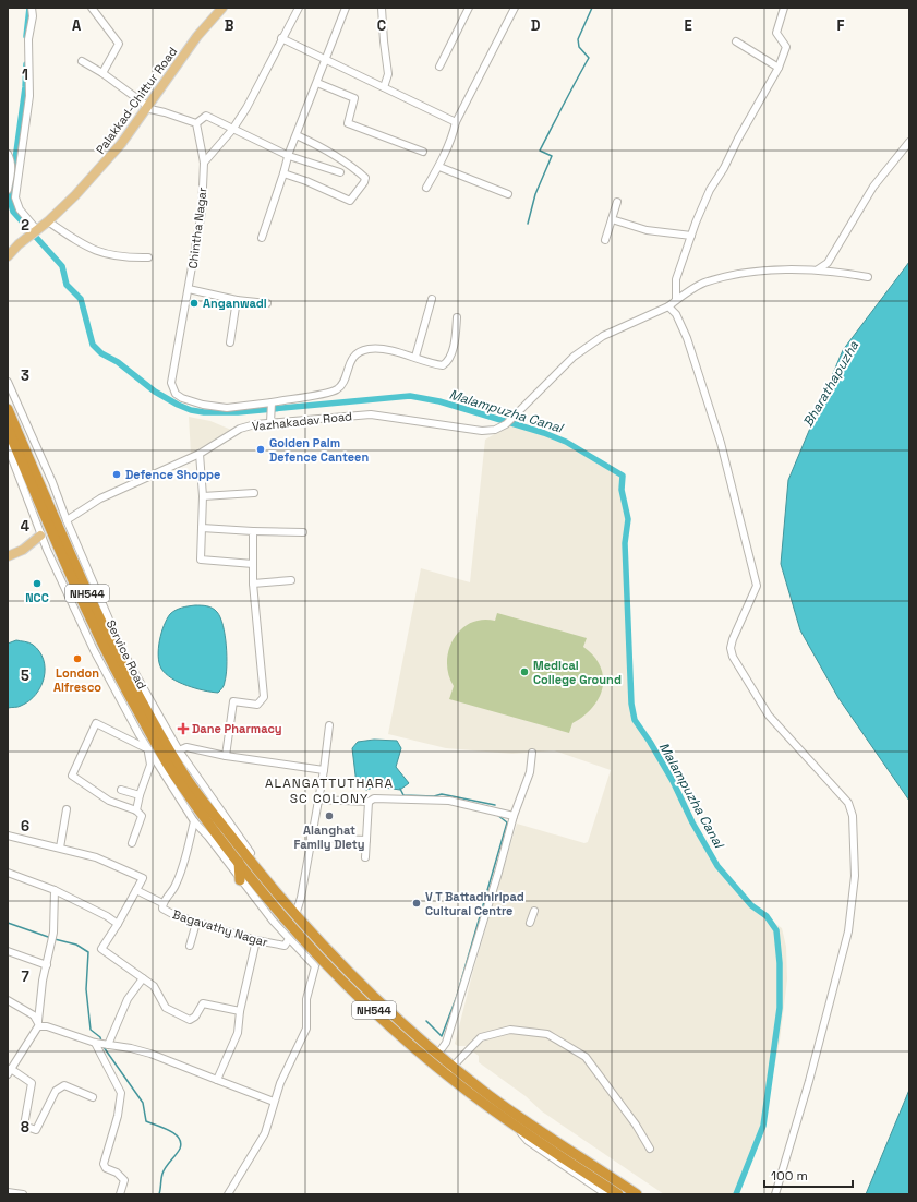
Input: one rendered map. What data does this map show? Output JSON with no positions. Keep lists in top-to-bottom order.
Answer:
{
  "streets": {
    "highway": ["NH544"],
    "main road": ["Palakkad-Chittur Road"],
    "street": [
      "Chintha Nagar",
      "Vazhakadav Road",
      "Service Road",
      "Bagavathy Nagar"
    ]
  },
  "crossings": [
    ["Vazhakadav Road", "Service Road"],
    ["NH544", "Service Road"]
  ],
  "districts": ["ALANGATTUTHARA SC COLONY"],
  "water": ["Bharathapuzha", "Malampuzha Canal"],
  "places": {
    "other": [
      "Anganwadi",
      "Golden Palm Defence Canteen",
      "Defence Shoppe",
      "NCC",
      "London Alfresco",
      "Medical College Ground",
      "Alanghat Family Diety",
      "V T Battadhiripad Cultural Centre"
    ],
    "health": ["Dane Pharmacy"]
  },
  "scale_bar": "100 m",
  "grid": {
    "columns": [
      "A",
      "B",
      "C",
      "D",
      "E",
      "F"
    ],
    "rows": [
      "1",
      "2",
      "3",
      "4",
      "5",
      "6",
      "7",
      "8"
    ]
  }
}
